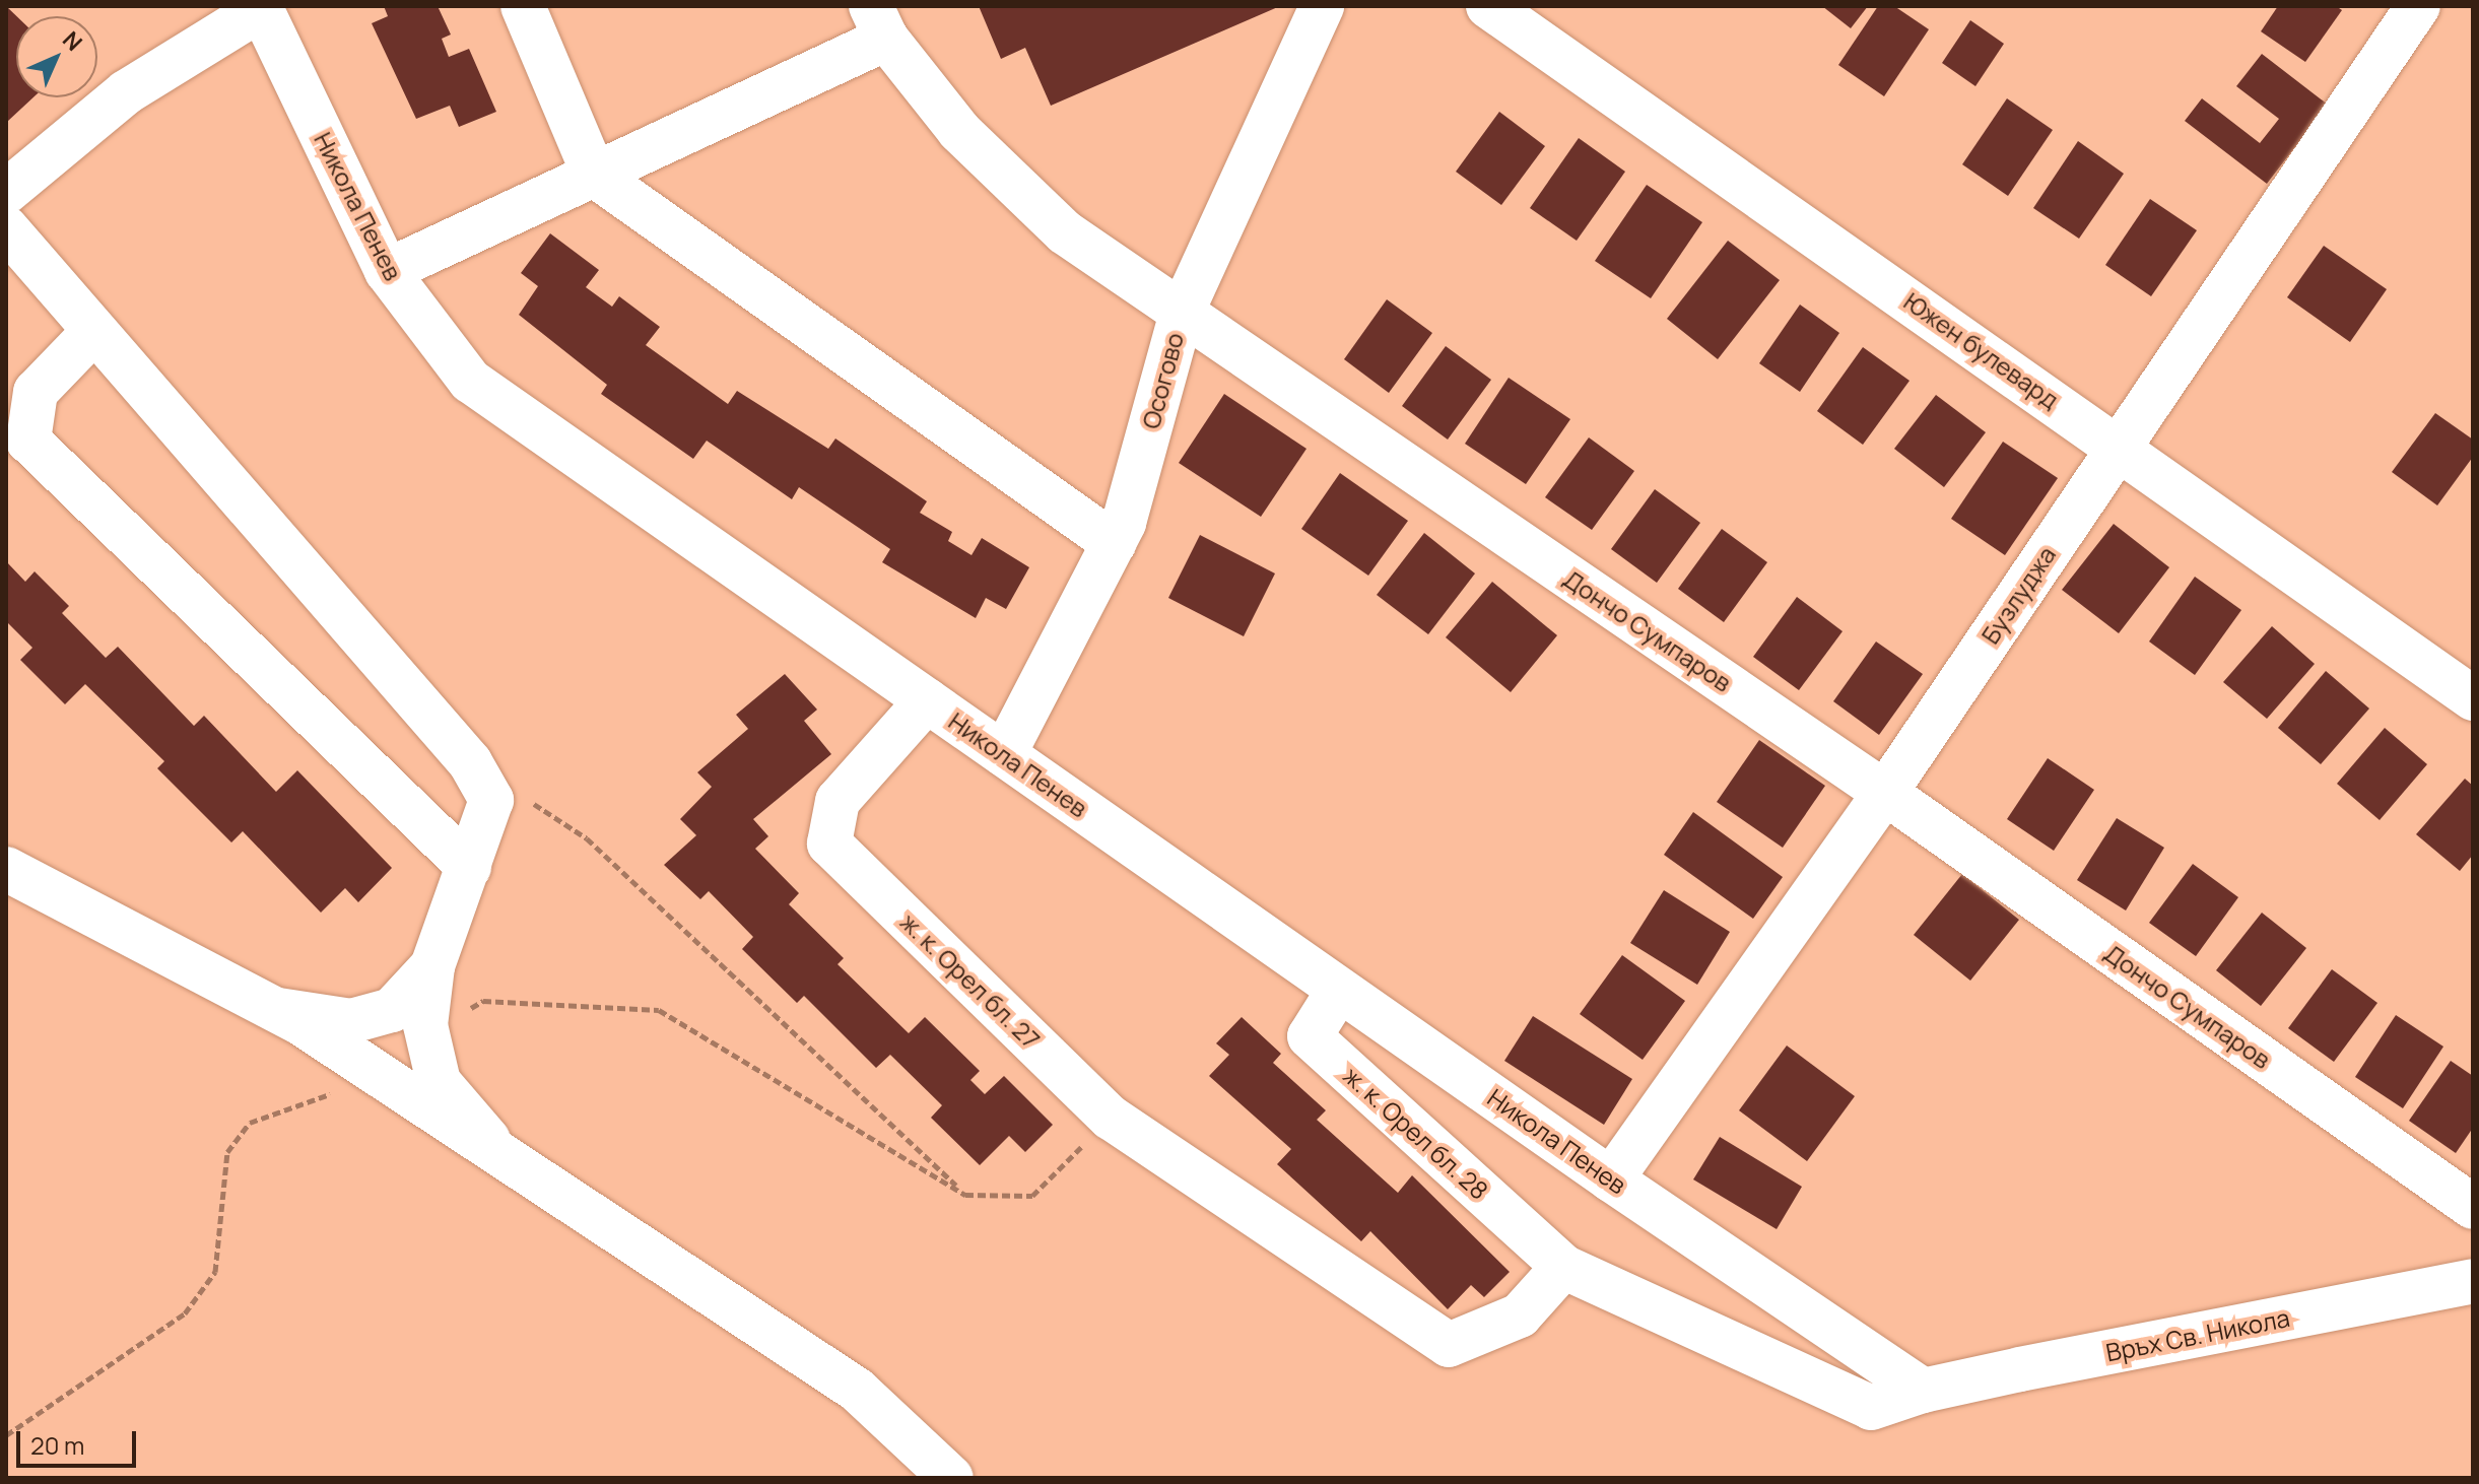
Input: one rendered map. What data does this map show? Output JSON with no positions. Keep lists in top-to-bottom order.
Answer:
{
  "streets": {
    "street": [
      "Никола Пенев",
      "Южен булевард",
      "Осогово",
      "Бузлуджа",
      "Дончо Сумпаров",
      "ж. к. Орел бл. 27",
      "ж. к. Орел бл. 28",
      "Връх Св. Никола"
    ]
  },
  "crossings": [
    ["Никола Пенев", "Осогово"],
    ["Никола Пенев", "Бузлуджа"],
    ["Никола Пенев", "ж. к. Орел бл. 27"],
    ["Никола Пенев", "ж. к. Орел бл. 28"],
    ["Никола Пенев", "Връх Св. Никола"],
    ["Южен булевард", "Бузлуджа"],
    ["Осогово", "Дончо Сумпаров"],
    ["Бузлуджа", "Дончо Сумпаров"],
    ["ж. к. Орел бл. 27", "ж. к. Орел бл. 28"],
    ["ж. к. Орел бл. 27", "Връх Св. Никола"],
    ["ж. к. Орел бл. 28", "Връх Св. Никола"]
  ],
  "scale_bar": "20 m",
  "north": "top right"
}
